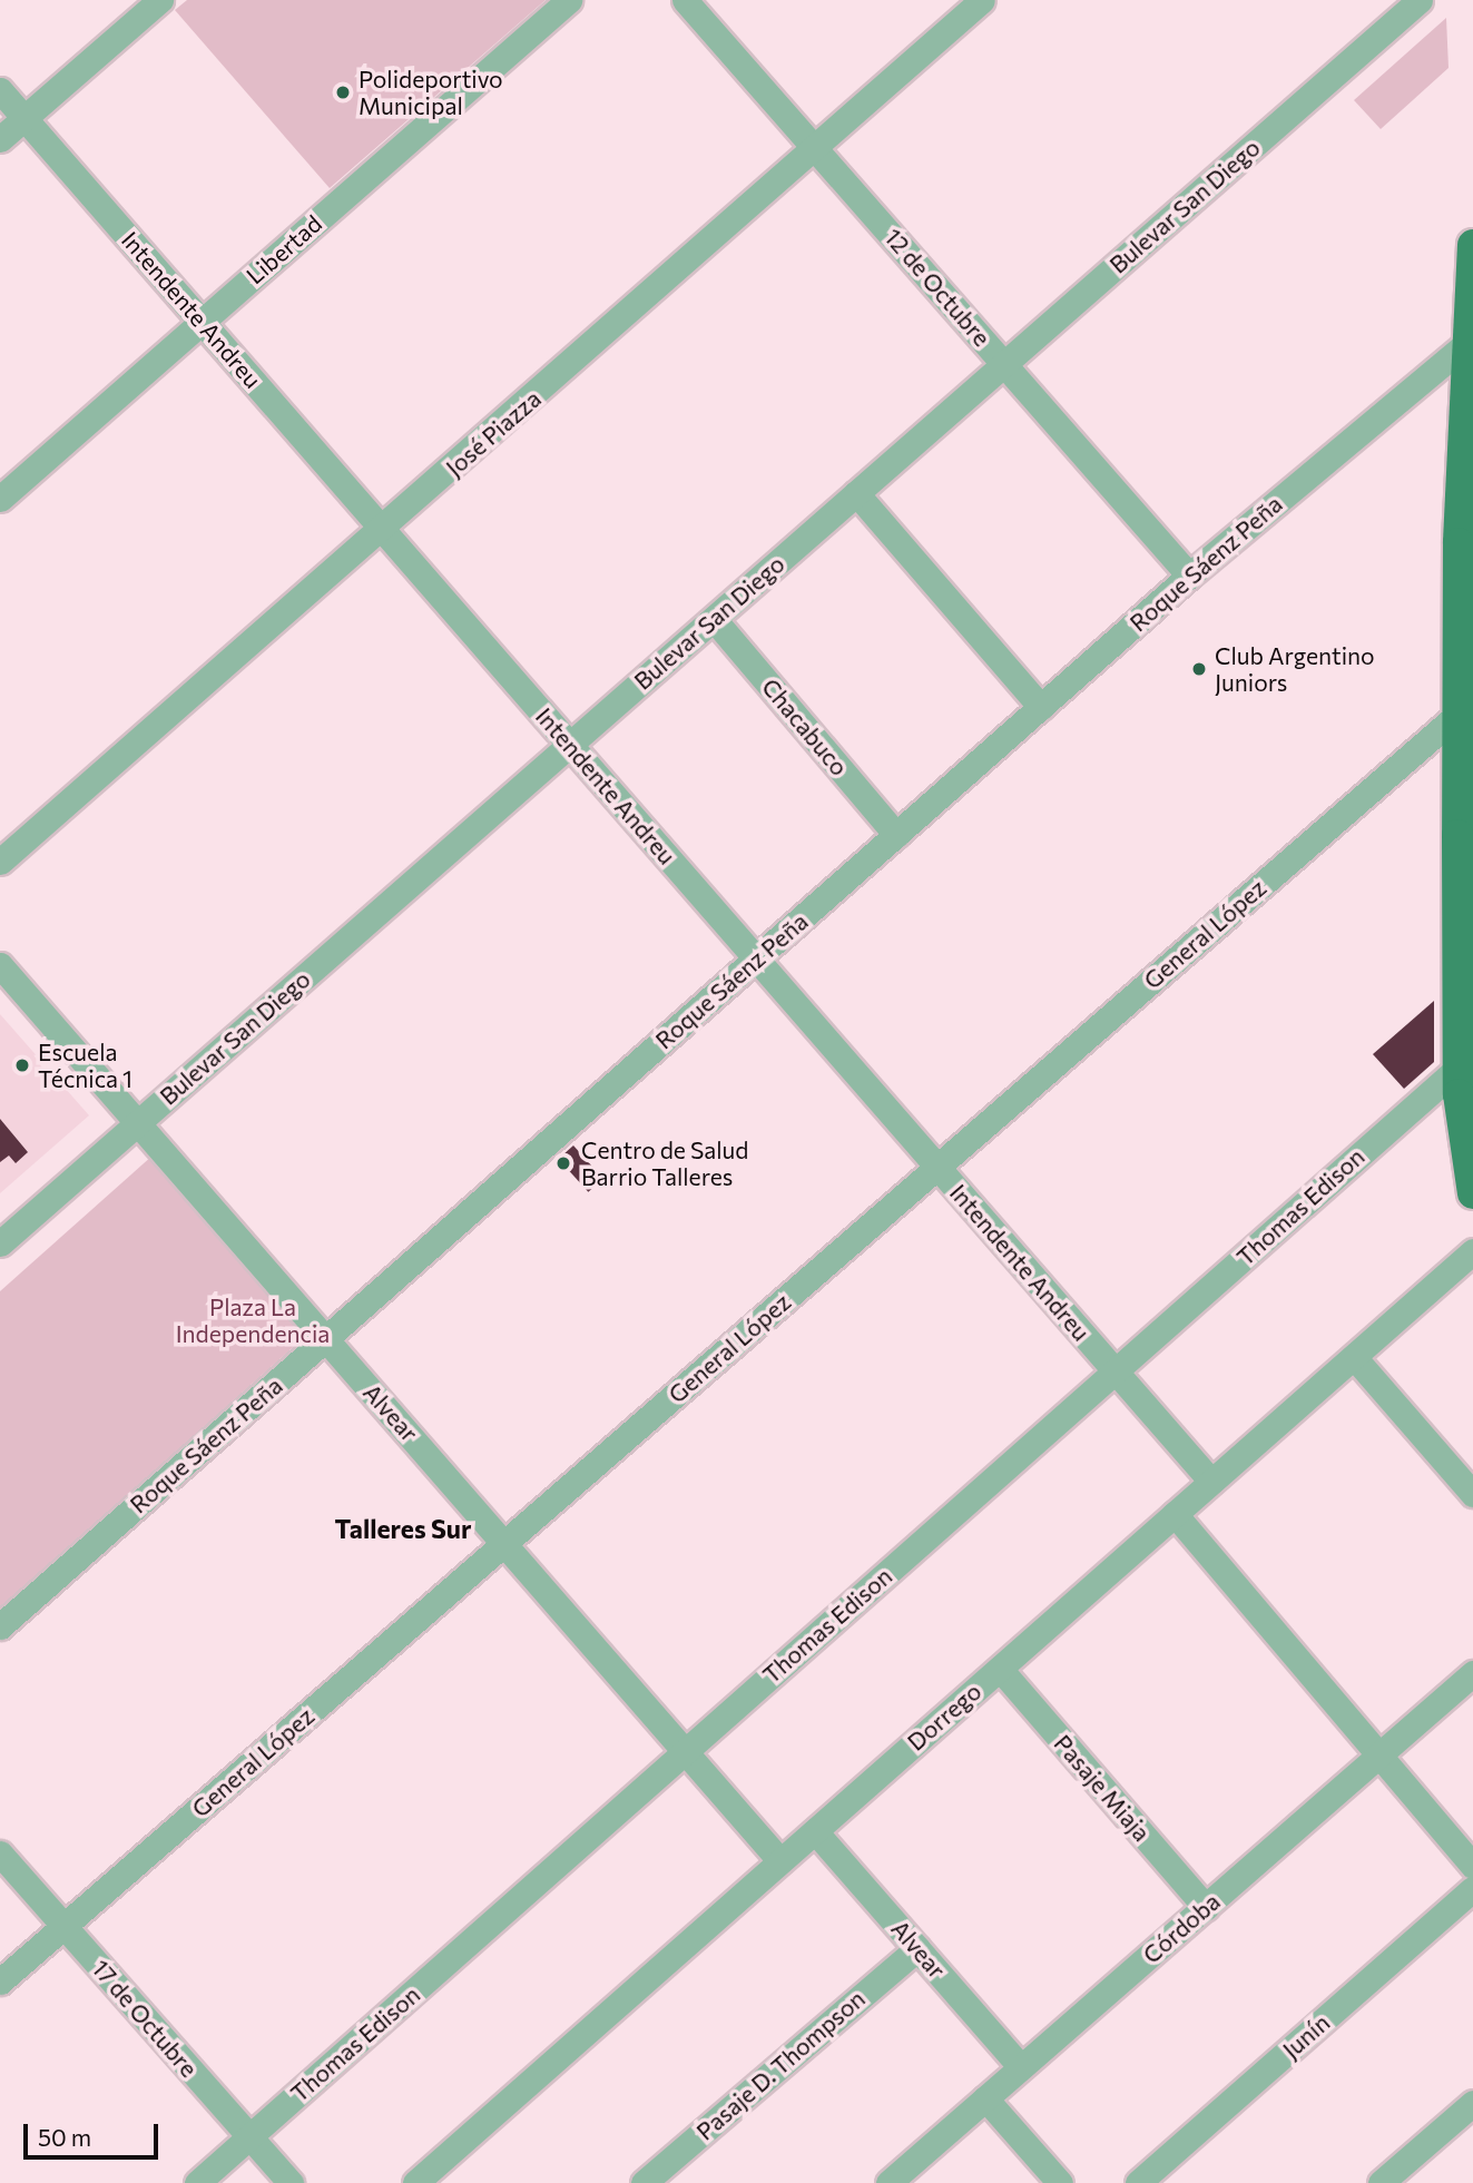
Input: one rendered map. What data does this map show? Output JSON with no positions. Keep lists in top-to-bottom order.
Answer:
{
  "streets": {
    "street": [
      "Bulevar San Diego",
      "Libertad",
      "12 de Octubre",
      "Intendente Andreu",
      "José Piazza",
      "Roque Sáenz Peña",
      "Chacabuco",
      "General López",
      "Thomas Edison",
      "Alvear",
      "Dorrego",
      "Pasaje Miaja",
      "Córdoba",
      "17 de Octubre",
      "Junín",
      "Pasaje D. Thompson"
    ]
  },
  "crossings": [
    ["Bulevar San Diego", "12 de Octubre"],
    ["Bulevar San Diego", "Intendente Andreu"],
    ["Bulevar San Diego", "Chacabuco"],
    ["Bulevar San Diego", "Alvear"],
    ["Libertad", "Intendente Andreu"],
    ["12 de Octubre", "José Piazza"],
    ["12 de Octubre", "Roque Sáenz Peña"],
    ["Intendente Andreu", "José Piazza"],
    ["Intendente Andreu", "Roque Sáenz Peña"],
    ["Intendente Andreu", "General López"],
    ["Intendente Andreu", "Thomas Edison"],
    ["Intendente Andreu", "Dorrego"],
    ["Roque Sáenz Peña", "Chacabuco"],
    ["Roque Sáenz Peña", "Alvear"],
    ["General López", "Alvear"],
    ["General López", "17 de Octubre"],
    ["Thomas Edison", "Alvear"],
    ["Thomas Edison", "17 de Octubre"],
    ["Alvear", "Dorrego"],
    ["Alvear", "Córdoba"],
    ["Alvear", "Pasaje D. Thompson"],
    ["Dorrego", "Pasaje Miaja"],
    ["Pasaje Miaja", "Córdoba"]
  ],
  "districts": ["Talleres Sur"],
  "parks": ["Plaza La Independencia"],
  "places": [
    "Polideportivo Municipal",
    "Club Argentino Juniors",
    "Escuela Técnica 1",
    "Centro de Salud Barrio Talleres"
  ],
  "scale_bar": "50 m"
}
